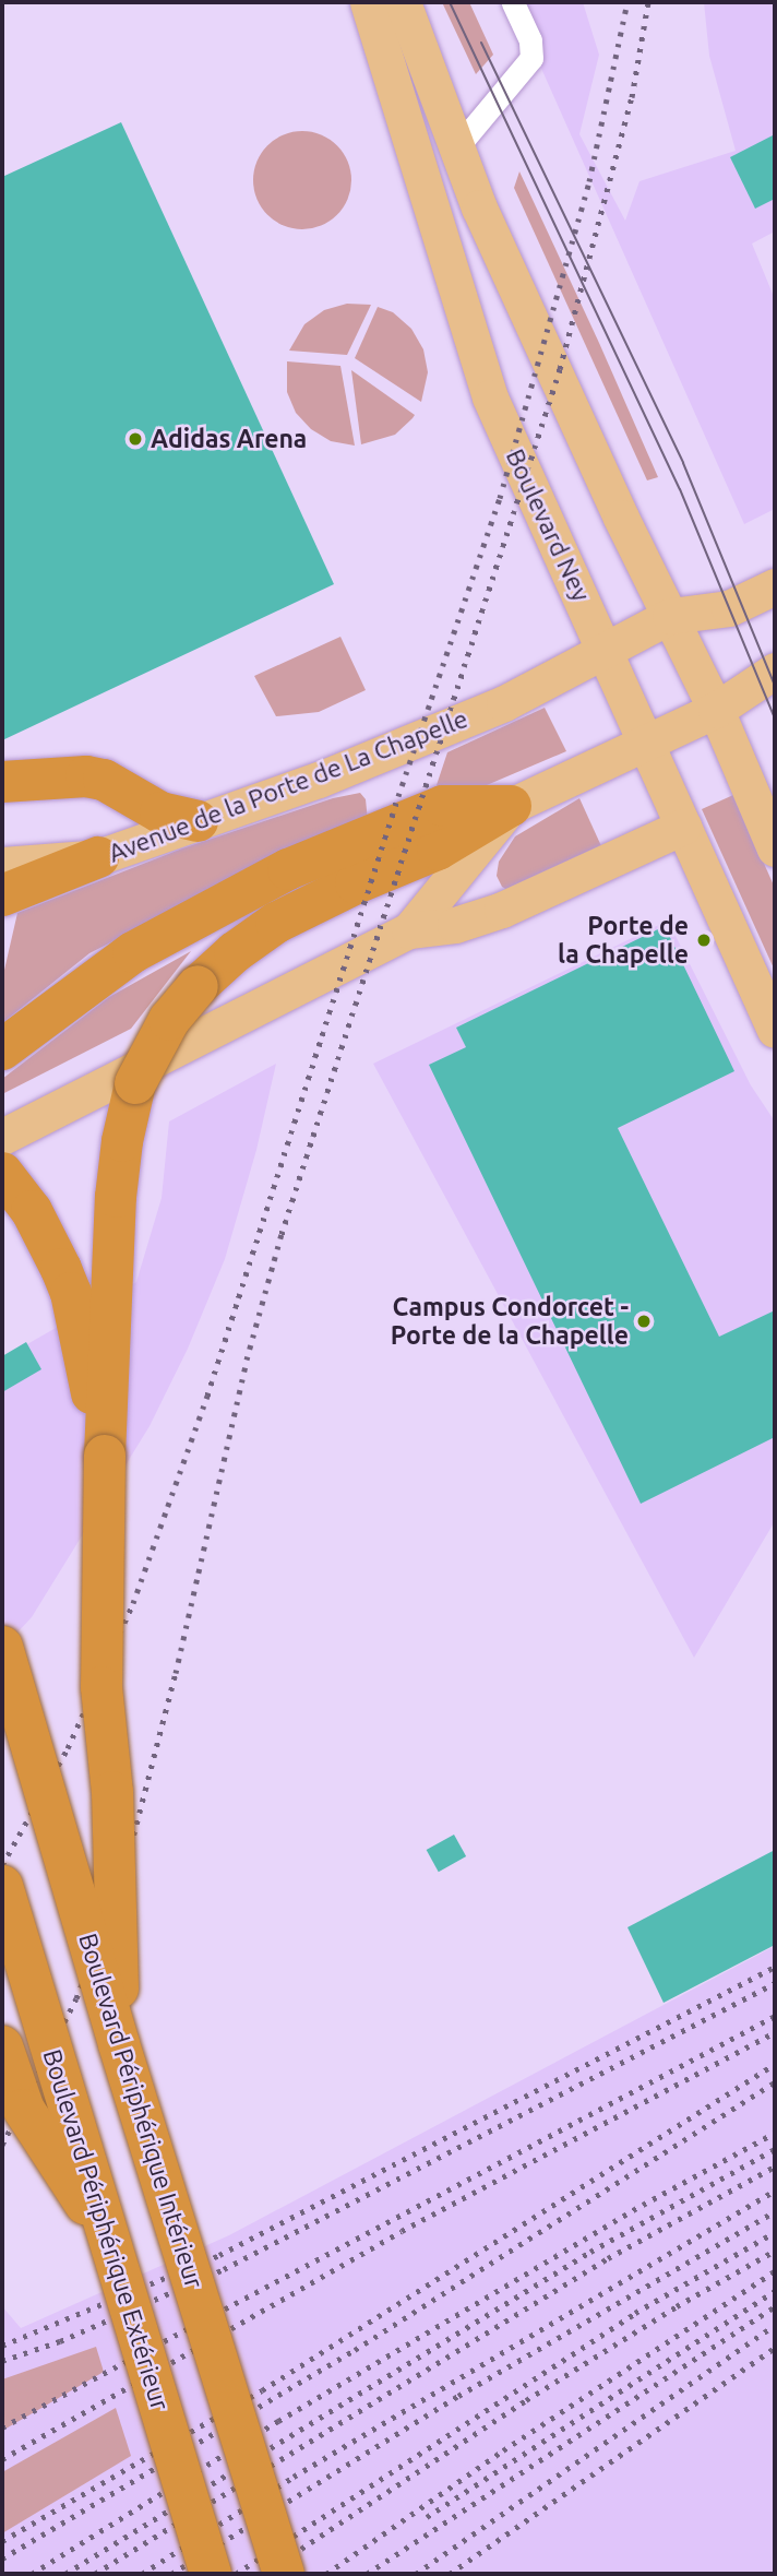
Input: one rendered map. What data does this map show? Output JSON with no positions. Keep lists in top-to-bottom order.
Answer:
{
  "streets": {
    "highway": ["Boulevard Périphérique Intérieur", "Boulevard Périphérique Extérieur"],
    "main road": ["Boulevard Ney", "Avenue de la Porte de La Chapelle"]
  },
  "crossings": [
    ["Boulevard Ney", "Avenue de la Porte de La Chapelle"]
  ],
  "places": ["Adidas Arena", "Porte de la Chapelle", "Campus Condorcet - Porte de la Chapelle"]
}
